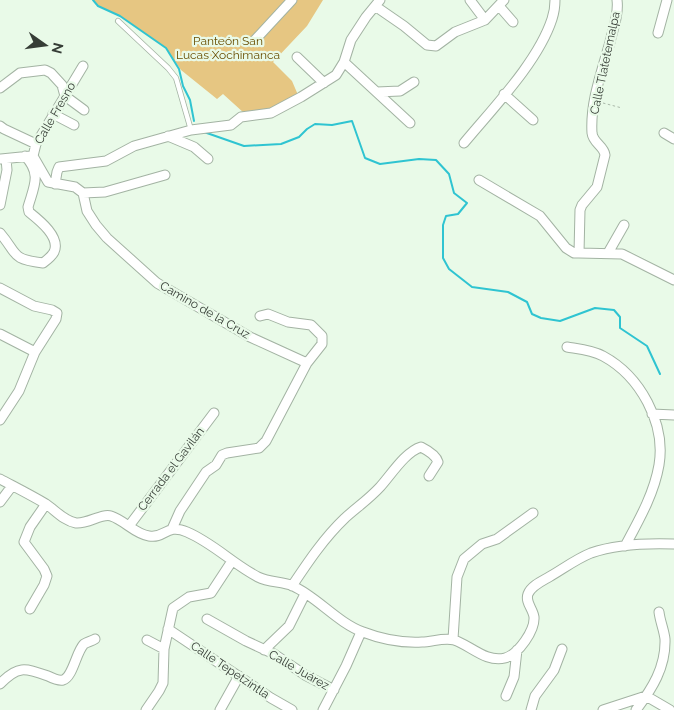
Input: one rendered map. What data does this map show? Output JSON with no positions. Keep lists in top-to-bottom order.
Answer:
{
  "streets": {
    "street": [
      "Calle Tlatetemalpa",
      "Calle Fresno",
      "Camino de la Cruz",
      "Cerrada el Gavilán",
      "Calle Tepetzintla",
      "Calle Juárez"
    ]
  },
  "parks": ["Panteón San Lucas Xochimanca"],
  "north": "right"
}
